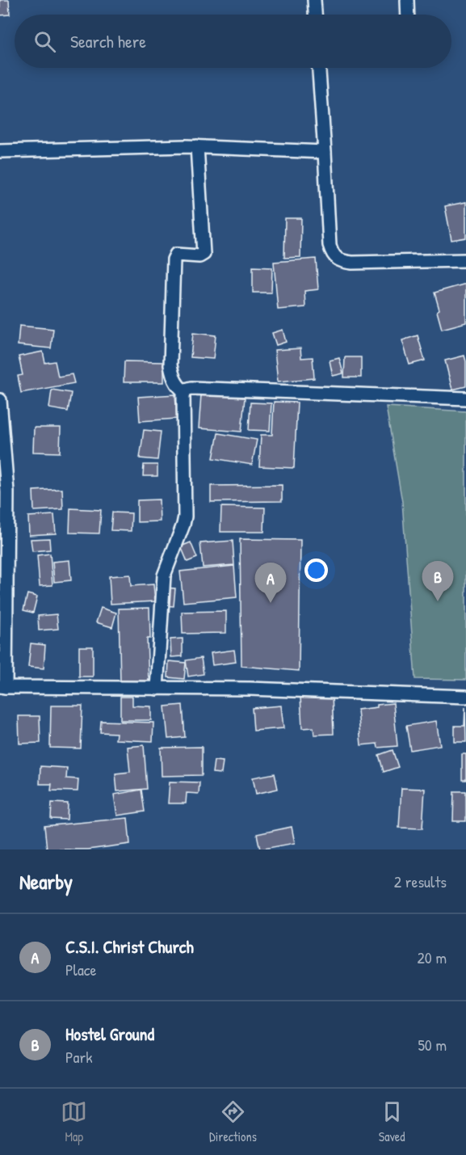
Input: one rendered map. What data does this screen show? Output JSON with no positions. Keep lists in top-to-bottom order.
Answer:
{
  "page": {
    "search": "Search here",
    "pins": ["B", "A"],
    "heading": ["Nearby", "2 results"],
    "list": [
      {
        "mark": "A",
        "name": "C.S.I. Christ Church",
        "note": "Place",
        "value": "20 m"
      },
      {
        "mark": "B",
        "name": "Hostel Ground",
        "note": "Park",
        "value": "50 m"
      }
    ],
    "nav": ["Map", "Directions", "Saved"]
  }
}
